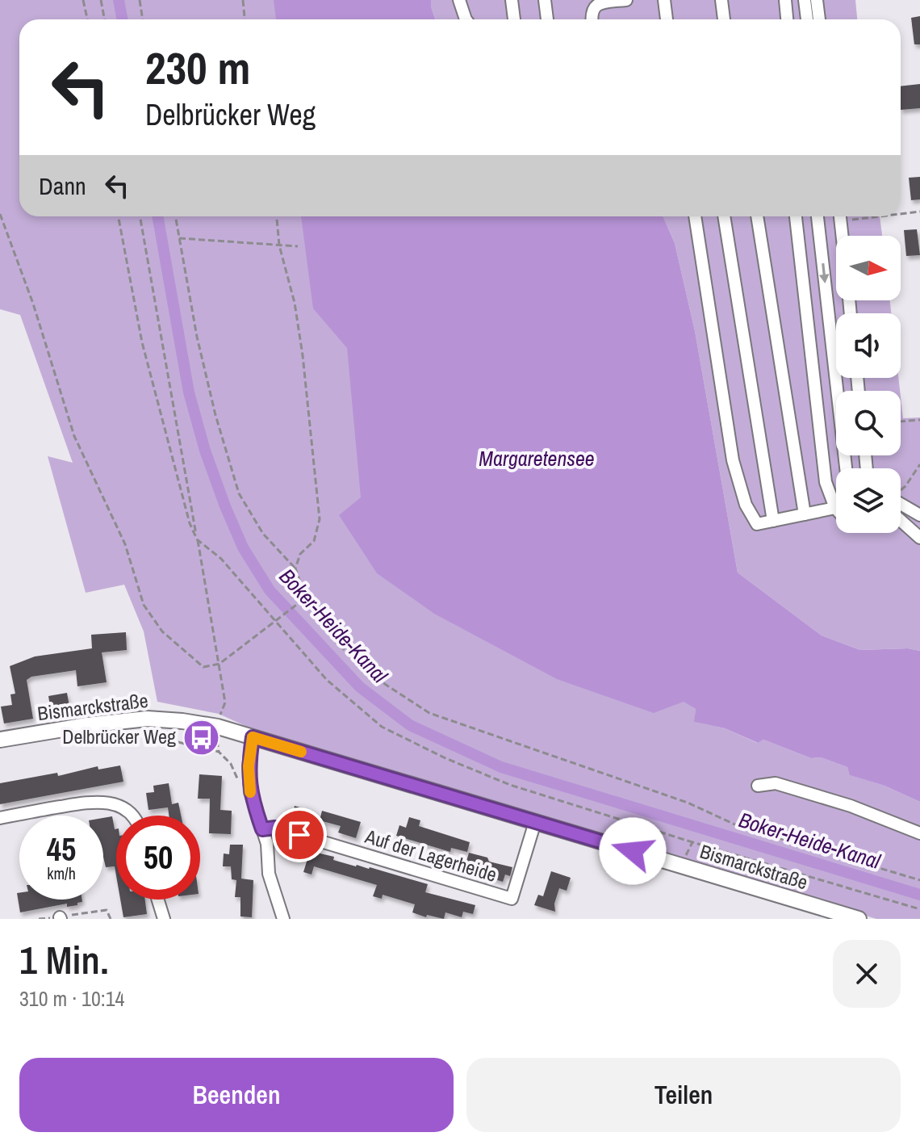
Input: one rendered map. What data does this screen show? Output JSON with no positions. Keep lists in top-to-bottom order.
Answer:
{
  "streets": {
    "main road": ["Bismarckstraße"],
    "street": ["Auf der Lagerheide"]
  },
  "crossings": [
    ["Bismarckstraße", "Auf der Lagerheide"]
  ],
  "water": ["Margaretensee", "Boker-Heide-Kanal"],
  "places": {
    "bus stop": ["Delbrücker Weg"]
  },
  "north": "right",
  "page": {
    "turn": ["230 m", "Delbrücker Weg"],
    "then": "Dann",
    "speed": "45 km/h",
    "limit": "50",
    "heading": ["1 Min.", "310 m · 10:14"],
    "buttons": ["Beenden", "Teilen"]
  }
}
